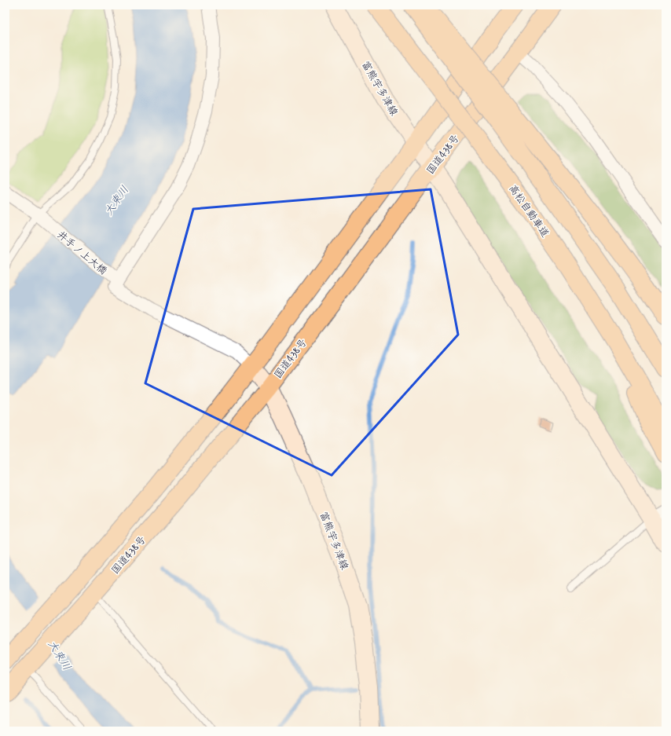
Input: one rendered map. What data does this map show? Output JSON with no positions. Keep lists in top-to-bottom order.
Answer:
{
  "streets": {
    "highway": ["国道438号", "高松自動車道"],
    "main road": ["富熊宇多津線"],
    "street": ["井手ノ上大橋"]
  },
  "crossings": [
    ["富熊宇多津線", "国道438号"]
  ],
  "water": ["大束川"]
}
